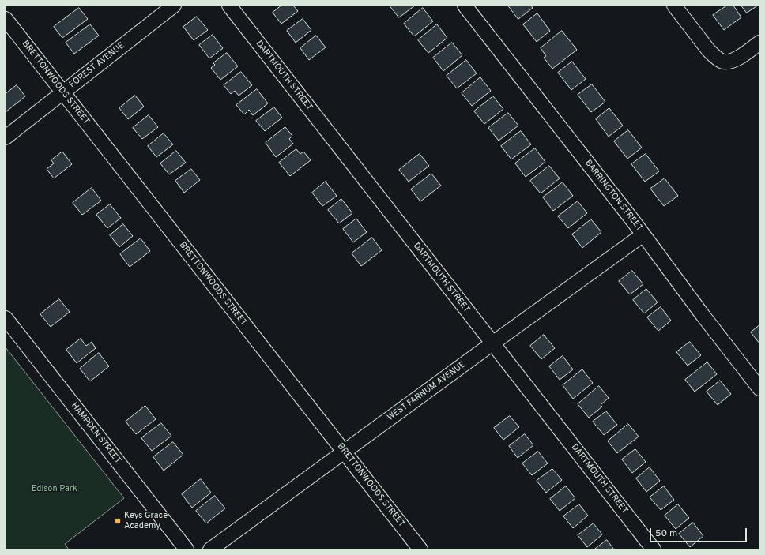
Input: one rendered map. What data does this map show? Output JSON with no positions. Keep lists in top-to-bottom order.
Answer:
{
  "streets": {
    "street": [
      "FOREST AVENUE",
      "DARTMOUTH STREET",
      "BRETTONWOODS STREET",
      "BARRINGTON STREET",
      "WEST FARNUM AVENUE",
      "HAMPDEN STREET"
    ]
  },
  "crossings": [
    ["FOREST AVENUE", "BRETTONWOODS STREET"],
    ["DARTMOUTH STREET", "WEST FARNUM AVENUE"],
    ["BRETTONWOODS STREET", "WEST FARNUM AVENUE"],
    ["BARRINGTON STREET", "WEST FARNUM AVENUE"]
  ],
  "parks": ["Edison Park"],
  "places": ["Keys Grace Academy"],
  "scale_bar": "50 m"
}
